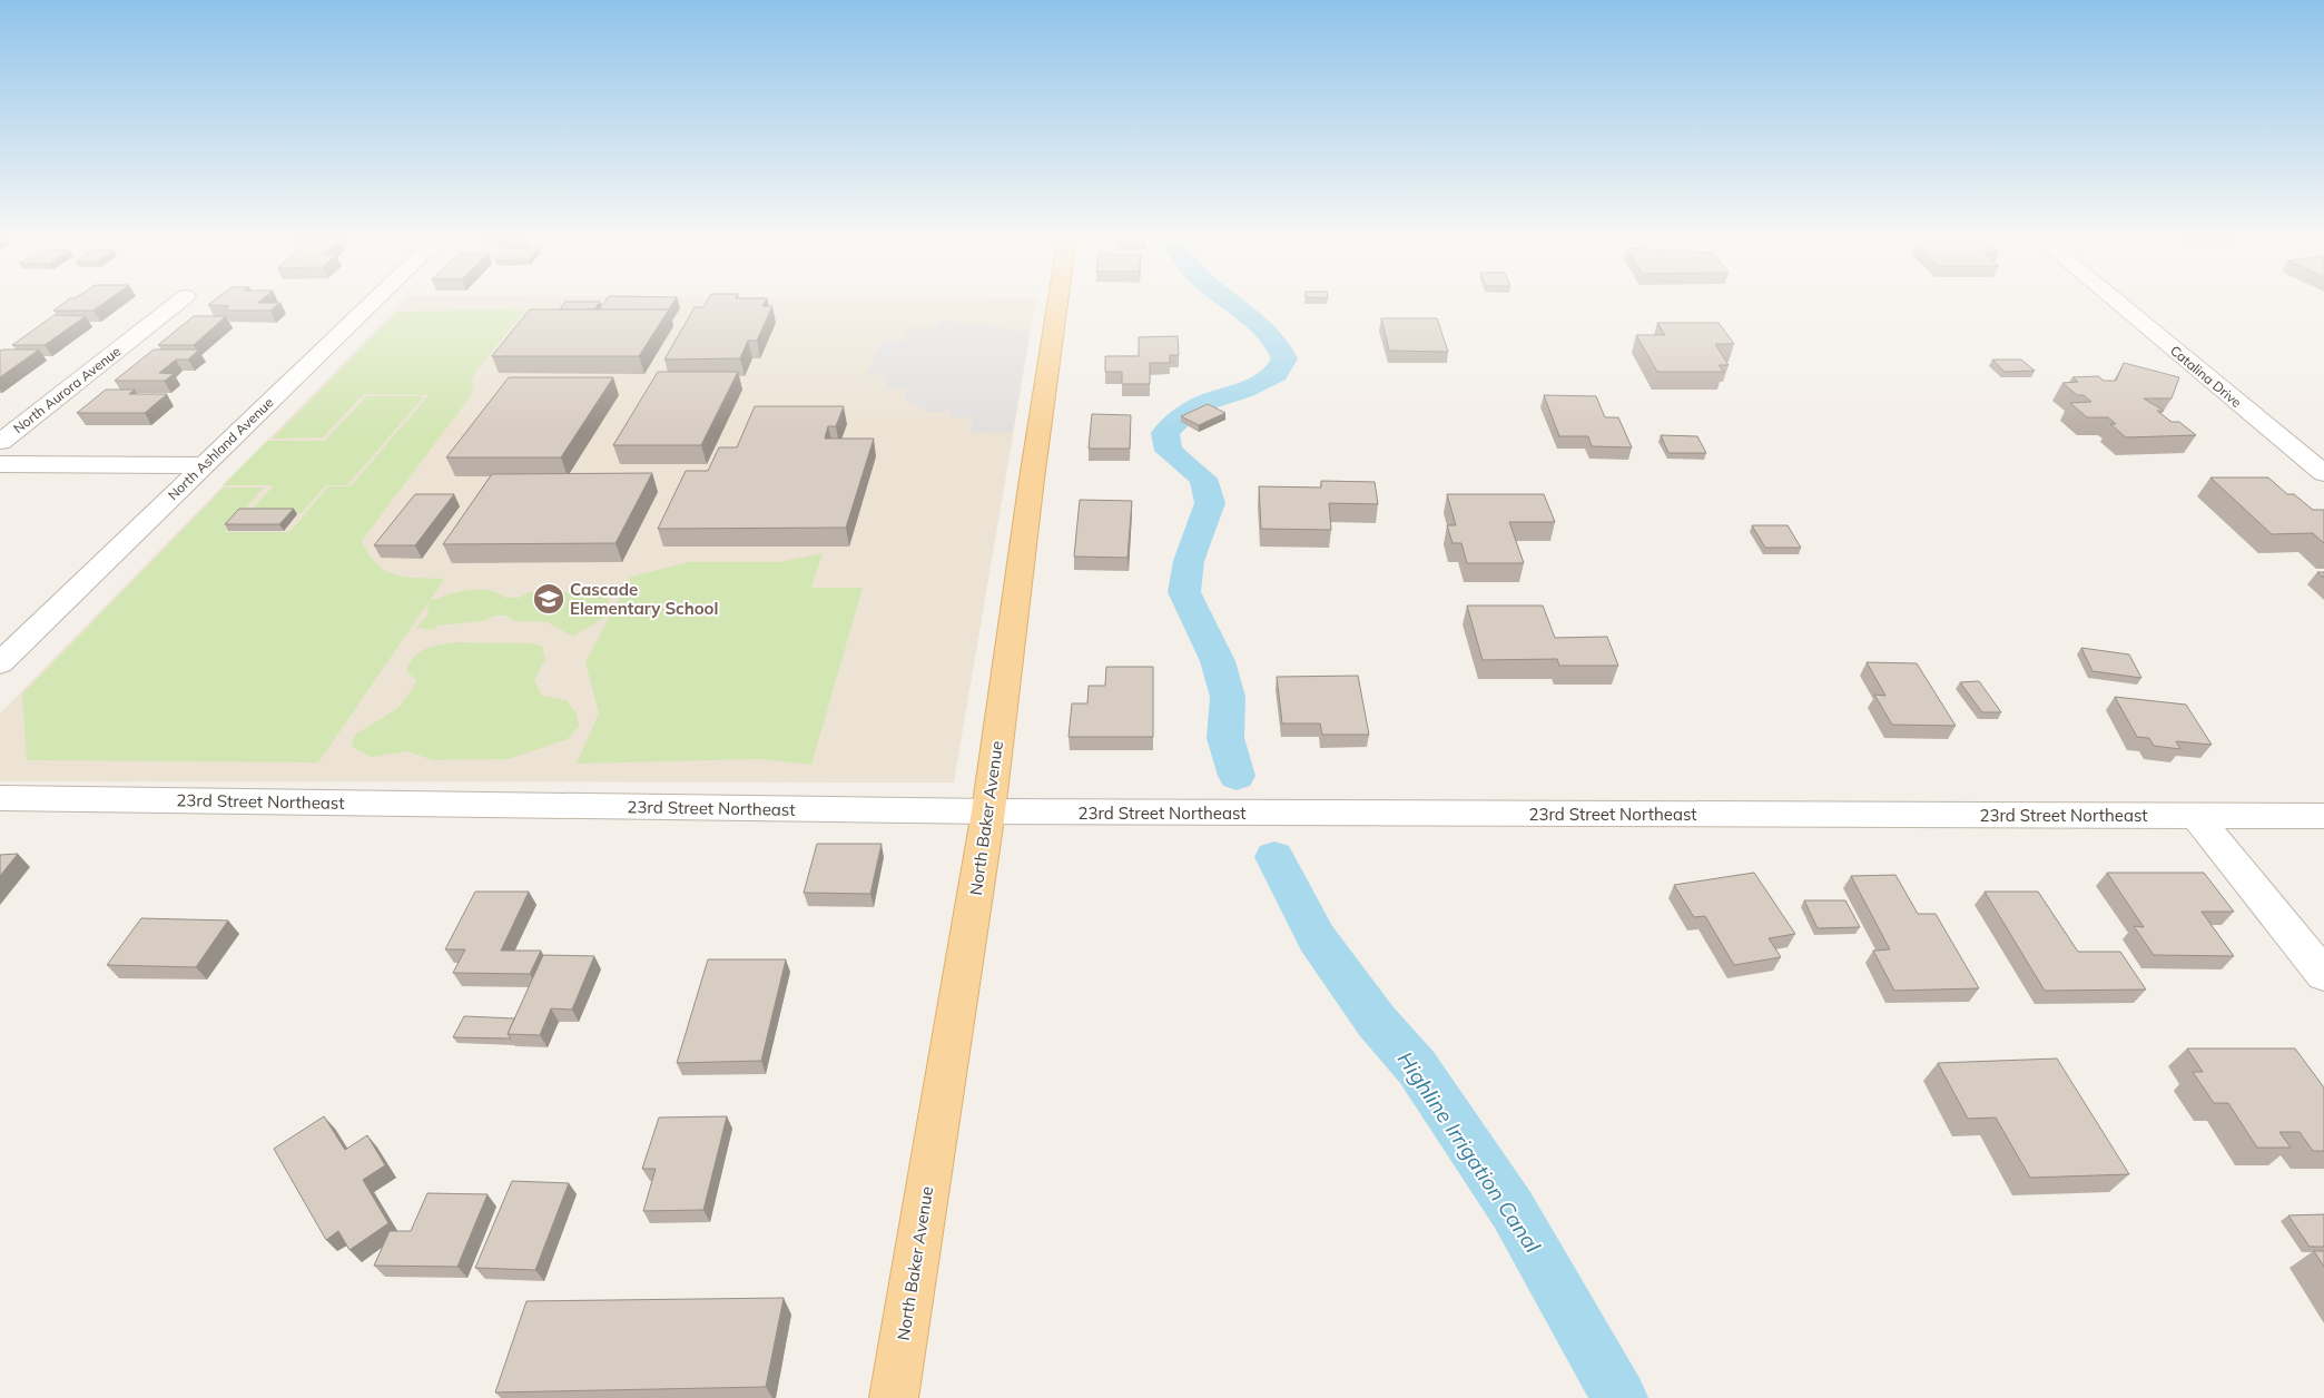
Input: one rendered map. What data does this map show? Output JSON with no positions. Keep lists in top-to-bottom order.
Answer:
{
  "streets": {
    "main road": ["North Baker Avenue"],
    "street": [
      "Catalina Drive",
      "North Aurora Avenue",
      "North Ashland Avenue",
      "23rd Street Northeast"
    ]
  },
  "crossings": [
    ["23rd Street Northeast", "North Baker Avenue"]
  ],
  "water": ["Highline Irrigation Canal"],
  "places": {
    "school or university": ["Cascade Elementary School"]
  }
}
